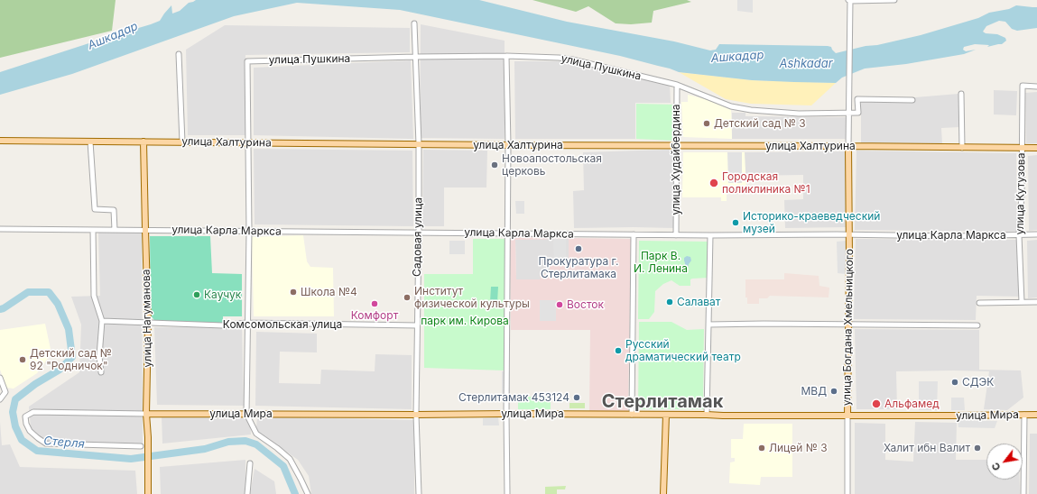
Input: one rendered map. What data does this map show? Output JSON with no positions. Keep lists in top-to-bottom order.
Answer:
{
  "streets": {
    "main road": [
      "улица Халтурина",
      "улица Нагуманова",
      "улица Богдана Хмельницкого",
      "улица Мира"
    ],
    "street": [
      "улица Пушкина",
      "улица Худайбердина",
      "улица Кутузова",
      "улица Карла Маркса",
      "Садовая улица",
      "Комсомольская улица"
    ]
  },
  "crossings": [
    ["улица Пушкина", "улица Халтурина"],
    ["улица Пушкина", "улица Худайбердина"],
    ["улица Пушкина", "Садовая улица"],
    ["улица Пушкина", "улица Богдана Хмельницкого"],
    ["улица Халтурина", "улица Худайбердина"],
    ["улица Халтурина", "улица Кутузова"],
    ["улица Халтурина", "Садовая улица"],
    ["улица Халтурина", "улица Нагуманова"],
    ["улица Халтурина", "улица Богдана Хмельницкого"],
    ["улица Худайбердина", "улица Карла Маркса"],
    ["улица Кутузова", "улица Карла Маркса"],
    ["улица Карла Маркса", "Садовая улица"],
    ["улица Карла Маркса", "улица Нагуманова"],
    ["улица Карла Маркса", "улица Богдана Хмельницкого"],
    ["Садовая улица", "Комсомольская улица"],
    ["Садовая улица", "улица Мира"],
    ["улица Нагуманова", "Комсомольская улица"],
    ["улица Нагуманова", "улица Мира"],
    ["улица Богдана Хмельницкого", "улица Мира"]
  ],
  "districts": ["Стерлитамак"],
  "water": ["Ашкадар", "Ashkadar", "Стерля"],
  "parks": ["Парк В. И. Ленина", "парк им. Кирова"],
  "places": [
    "Детский сад № 3",
    "Новоапостольская церковь",
    "Городская поликлиника №1",
    "Историко-краеведческий музей",
    "Прокуратура г. Стерлитамака",
    "Школа №4",
    "Каучук",
    "Институт физической культуры",
    "Салават",
    "Комфорт",
    "Восток",
    "Русский драматический театр",
    "Детский сад № 92 \"Родничок\"",
    "СДЭК",
    "МВД",
    "Стерлитамак 453124",
    "Альфамед",
    "Лицей № 3",
    "Халит ибн Валит"
  ],
  "north": "bottom left"
}
